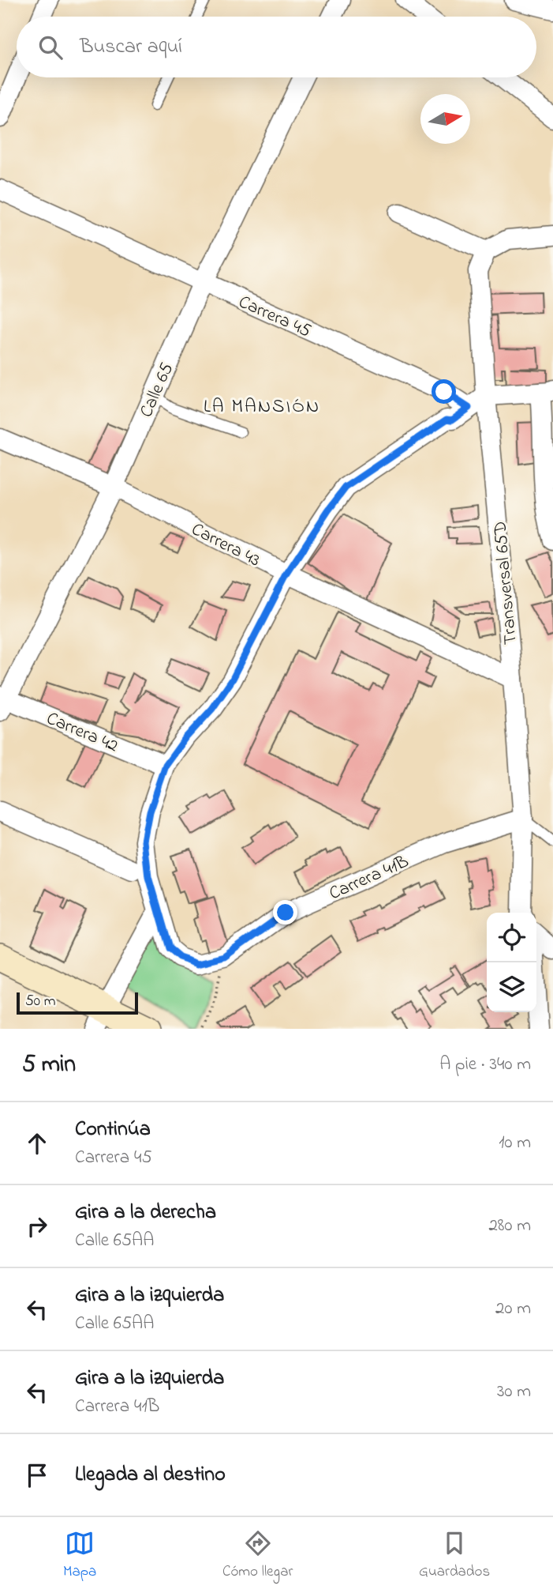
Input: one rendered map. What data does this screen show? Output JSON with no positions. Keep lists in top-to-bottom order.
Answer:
{
  "streets": {
    "street": [
      "Carrera 45",
      "Calle 65",
      "Carrera 43",
      "Transversal 65D",
      "Carrera 42",
      "Carrera 41B"
    ]
  },
  "crossings": [
    ["Carrera 45", "Calle 65"],
    ["Calle 65", "Carrera 43"],
    ["Calle 65", "Carrera 42"],
    ["Carrera 43", "Transversal 65D"],
    ["Transversal 65D", "Carrera 41B"]
  ],
  "districts": ["LA MANSIÓN"],
  "scale_bar": "50 m",
  "north": "right",
  "page": {
    "search": "Buscar aquí",
    "scale": "50 m",
    "heading": ["5 min", "A pie · 340 m"],
    "list": [
      ["Continúa", "Carrera 45", "10 m"],
      ["Gira a la derecha", "Calle 65AA", "280 m"],
      ["Gira a la izquierda", "Calle 65AA", "20 m"],
      ["Gira a la izquierda", "Carrera 41B", "30 m"],
      "Llegada al destino"
    ],
    "nav": ["Mapa", "Cómo llegar", "Guardados"]
  }
}
